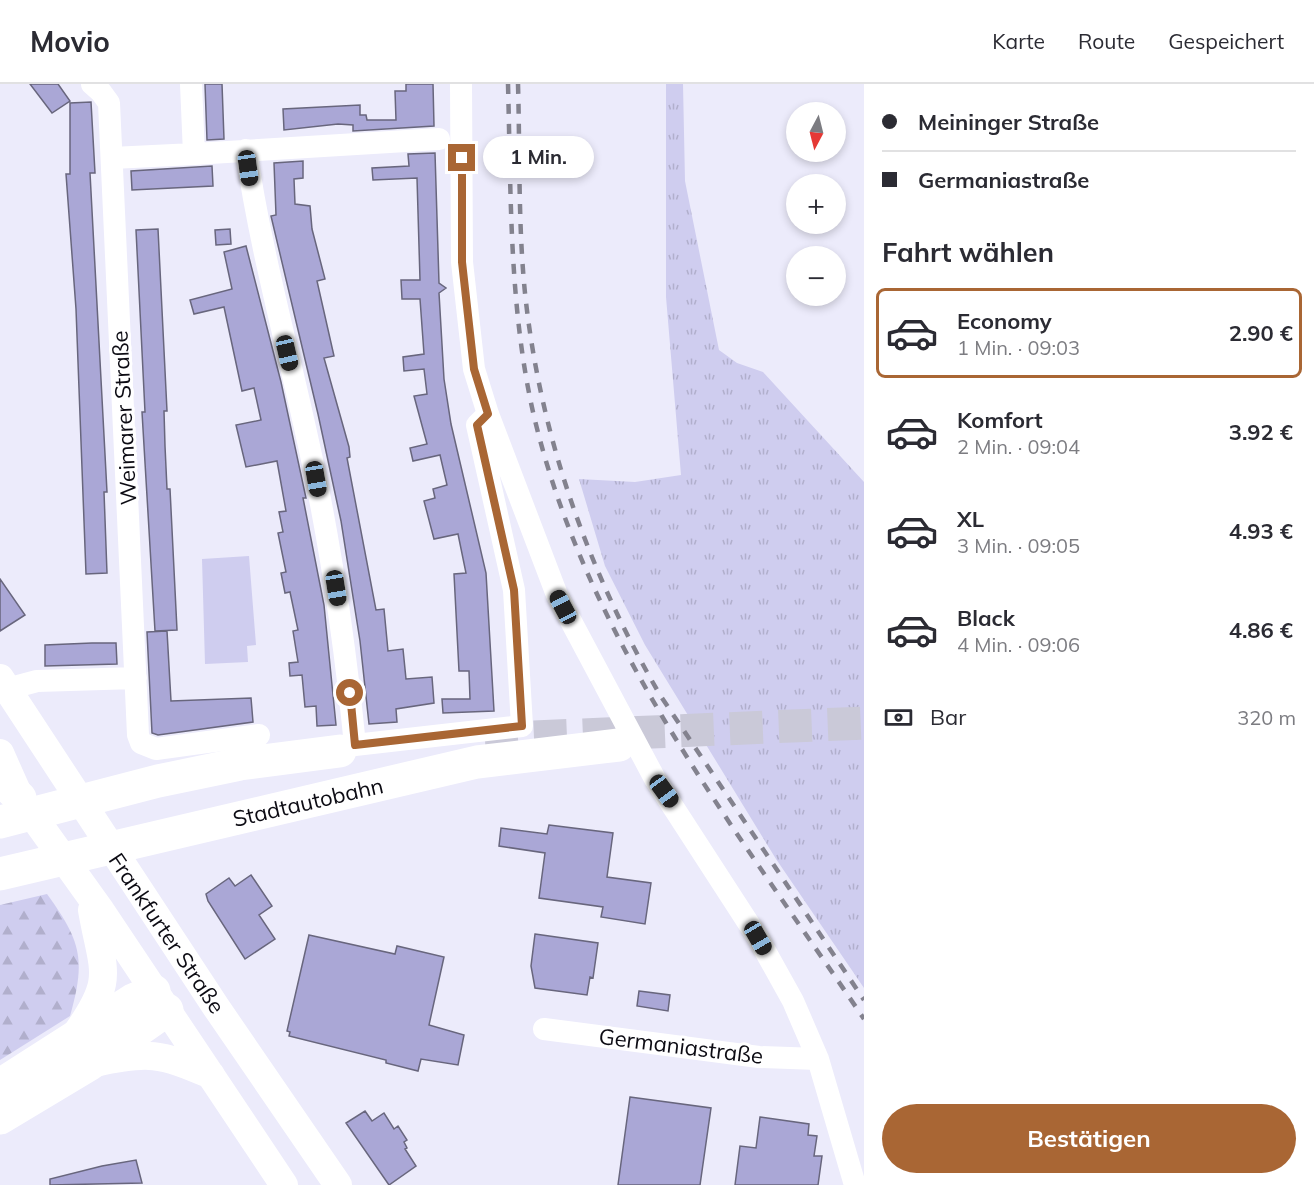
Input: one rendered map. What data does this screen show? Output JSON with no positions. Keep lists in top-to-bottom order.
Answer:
{
  "streets": {
    "highway": ["Stadtautobahn"],
    "main road": ["Frankfurter Straße"],
    "street": ["Weimarer Straße", "Germaniastraße"]
  },
  "crossings": [
    ["Stadtautobahn", "Frankfurter Straße"]
  ],
  "north": "bottom",
  "page": {
    "header": "Movio",
    "nav": ["Karte", "Route", "Gespeichert"],
    "banner": ["Meininger Straße", "Germaniastraße"],
    "map_buttons": ["+", "−"],
    "bubble": "1 Min.",
    "heading": "Fahrt wählen",
    "list": [
      {
        "name": "Economy",
        "note": "1 Min. · 09:03",
        "value": "2.90 €"
      },
      {
        "name": "Komfort",
        "note": "2 Min. · 09:04",
        "value": "3.92 €"
      },
      {
        "name": "XL",
        "note": "3 Min. · 09:05",
        "value": "4.93 €"
      },
      {
        "name": "Black",
        "note": "4 Min. · 09:06",
        "value": "4.86 €"
      }
    ],
    "pay": ["Bar", "320 m"],
    "buttons": "Bestätigen"
  }
}
